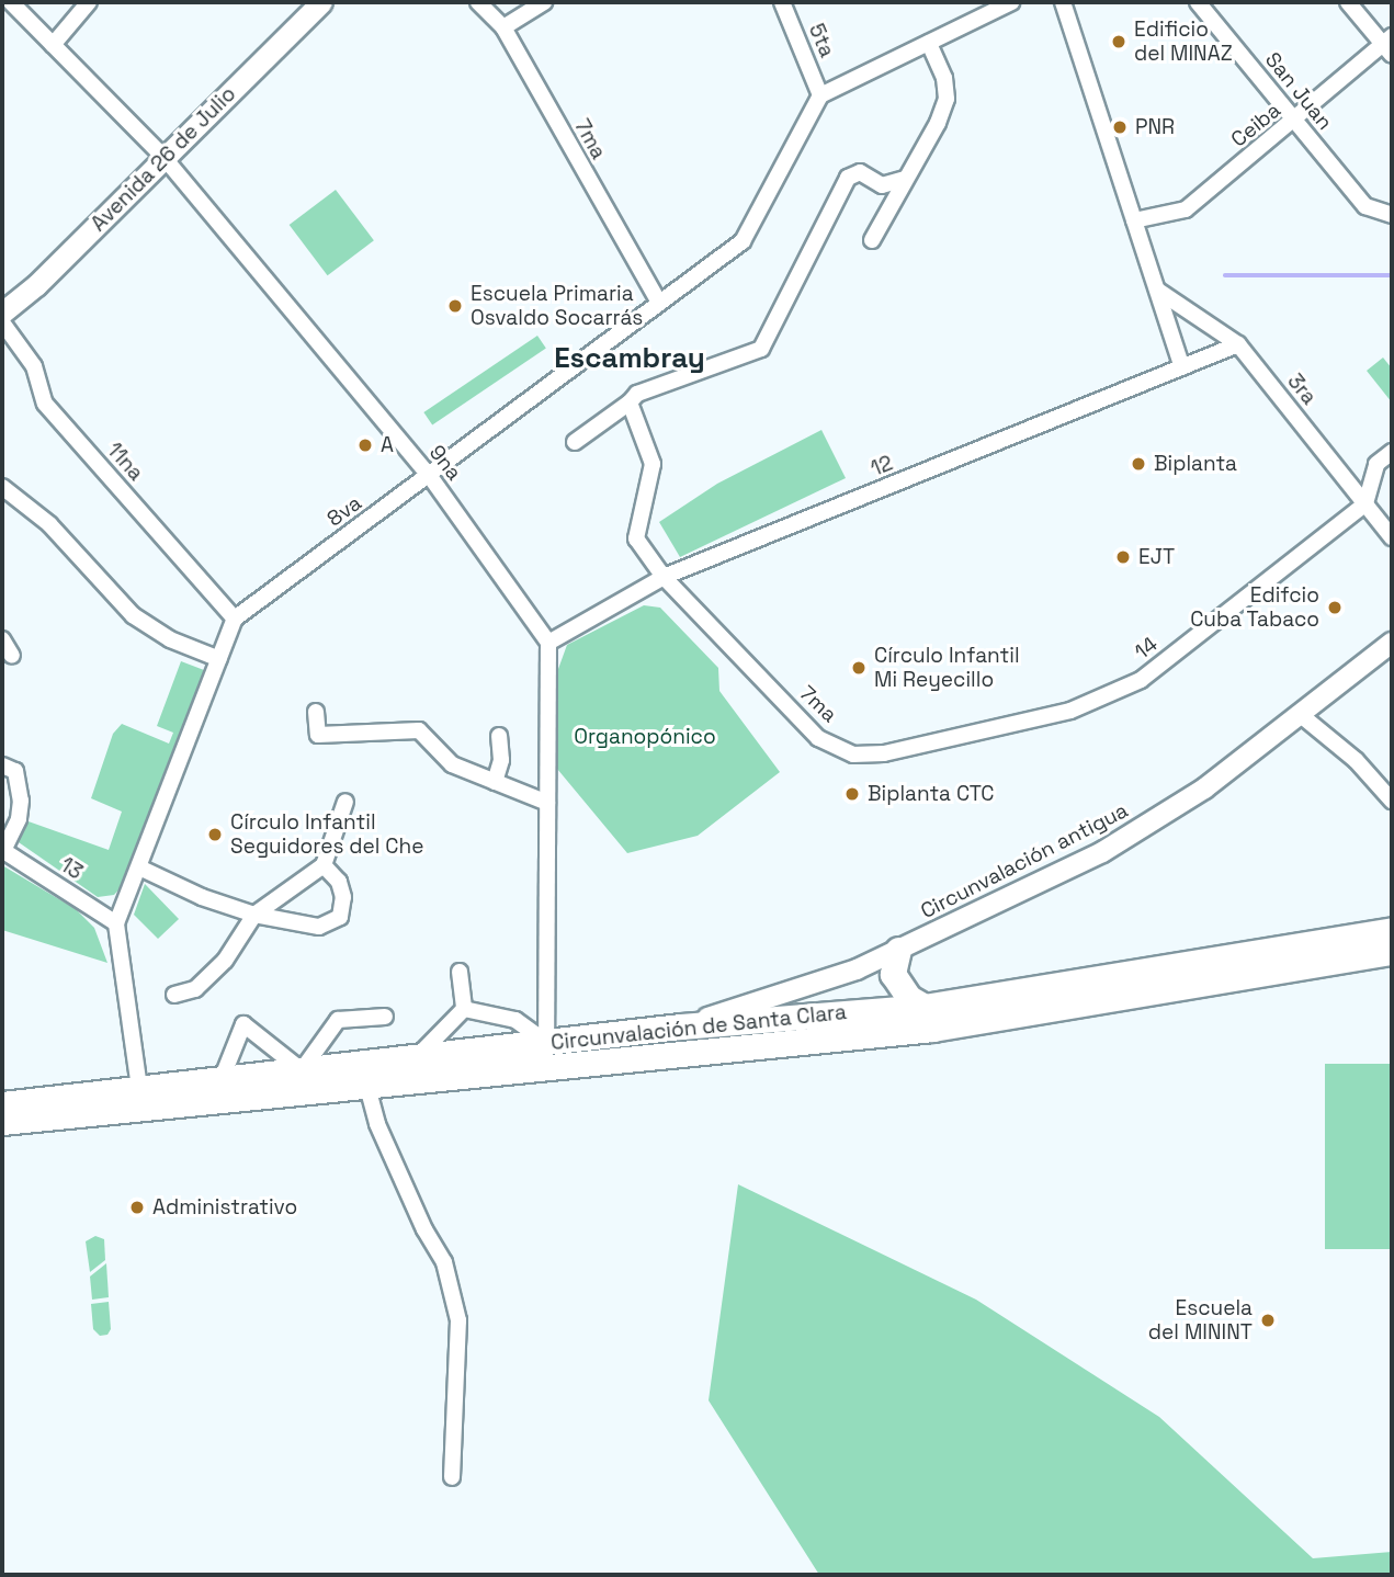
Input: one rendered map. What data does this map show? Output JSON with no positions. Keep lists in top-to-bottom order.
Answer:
{
  "streets": {
    "highway": ["Circunvalación de Santa Clara"],
    "main road": ["Avenida 26 de Julio"],
    "street": [
      "5ta",
      "San Juan",
      "Ceiba",
      "7ma",
      "3ra",
      "11na",
      "9na",
      "12",
      "8va",
      "14",
      "Circunvalación antigua",
      "13"
    ]
  },
  "crossings": [
    ["5ta", "8va"],
    ["San Juan", "Ceiba"],
    ["7ma", "12"],
    ["7ma", "8va"],
    ["7ma", "14"],
    ["Avenida 26 de Julio", "9na"],
    ["3ra", "12"],
    ["3ra", "14"],
    ["11na", "8va"],
    ["9na", "12"],
    ["9na", "8va"],
    ["Circunvalación antigua", "Circunvalación de Santa Clara"]
  ],
  "districts": ["Escambray"],
  "parks": ["Organopónico"],
  "places": [
    "Edificio del MINAZ",
    "PNR",
    "Escuela Primaria Osvaldo Socarrás",
    "A",
    "Biplanta",
    "EJT",
    "Edifcio Cuba Tabaco",
    "Círculo Infantil Mi Reyecillo",
    "Biplanta CTC",
    "Círculo Infantil Seguidores del Che",
    "Administrativo",
    "Escuela del MININT"
  ]
}
